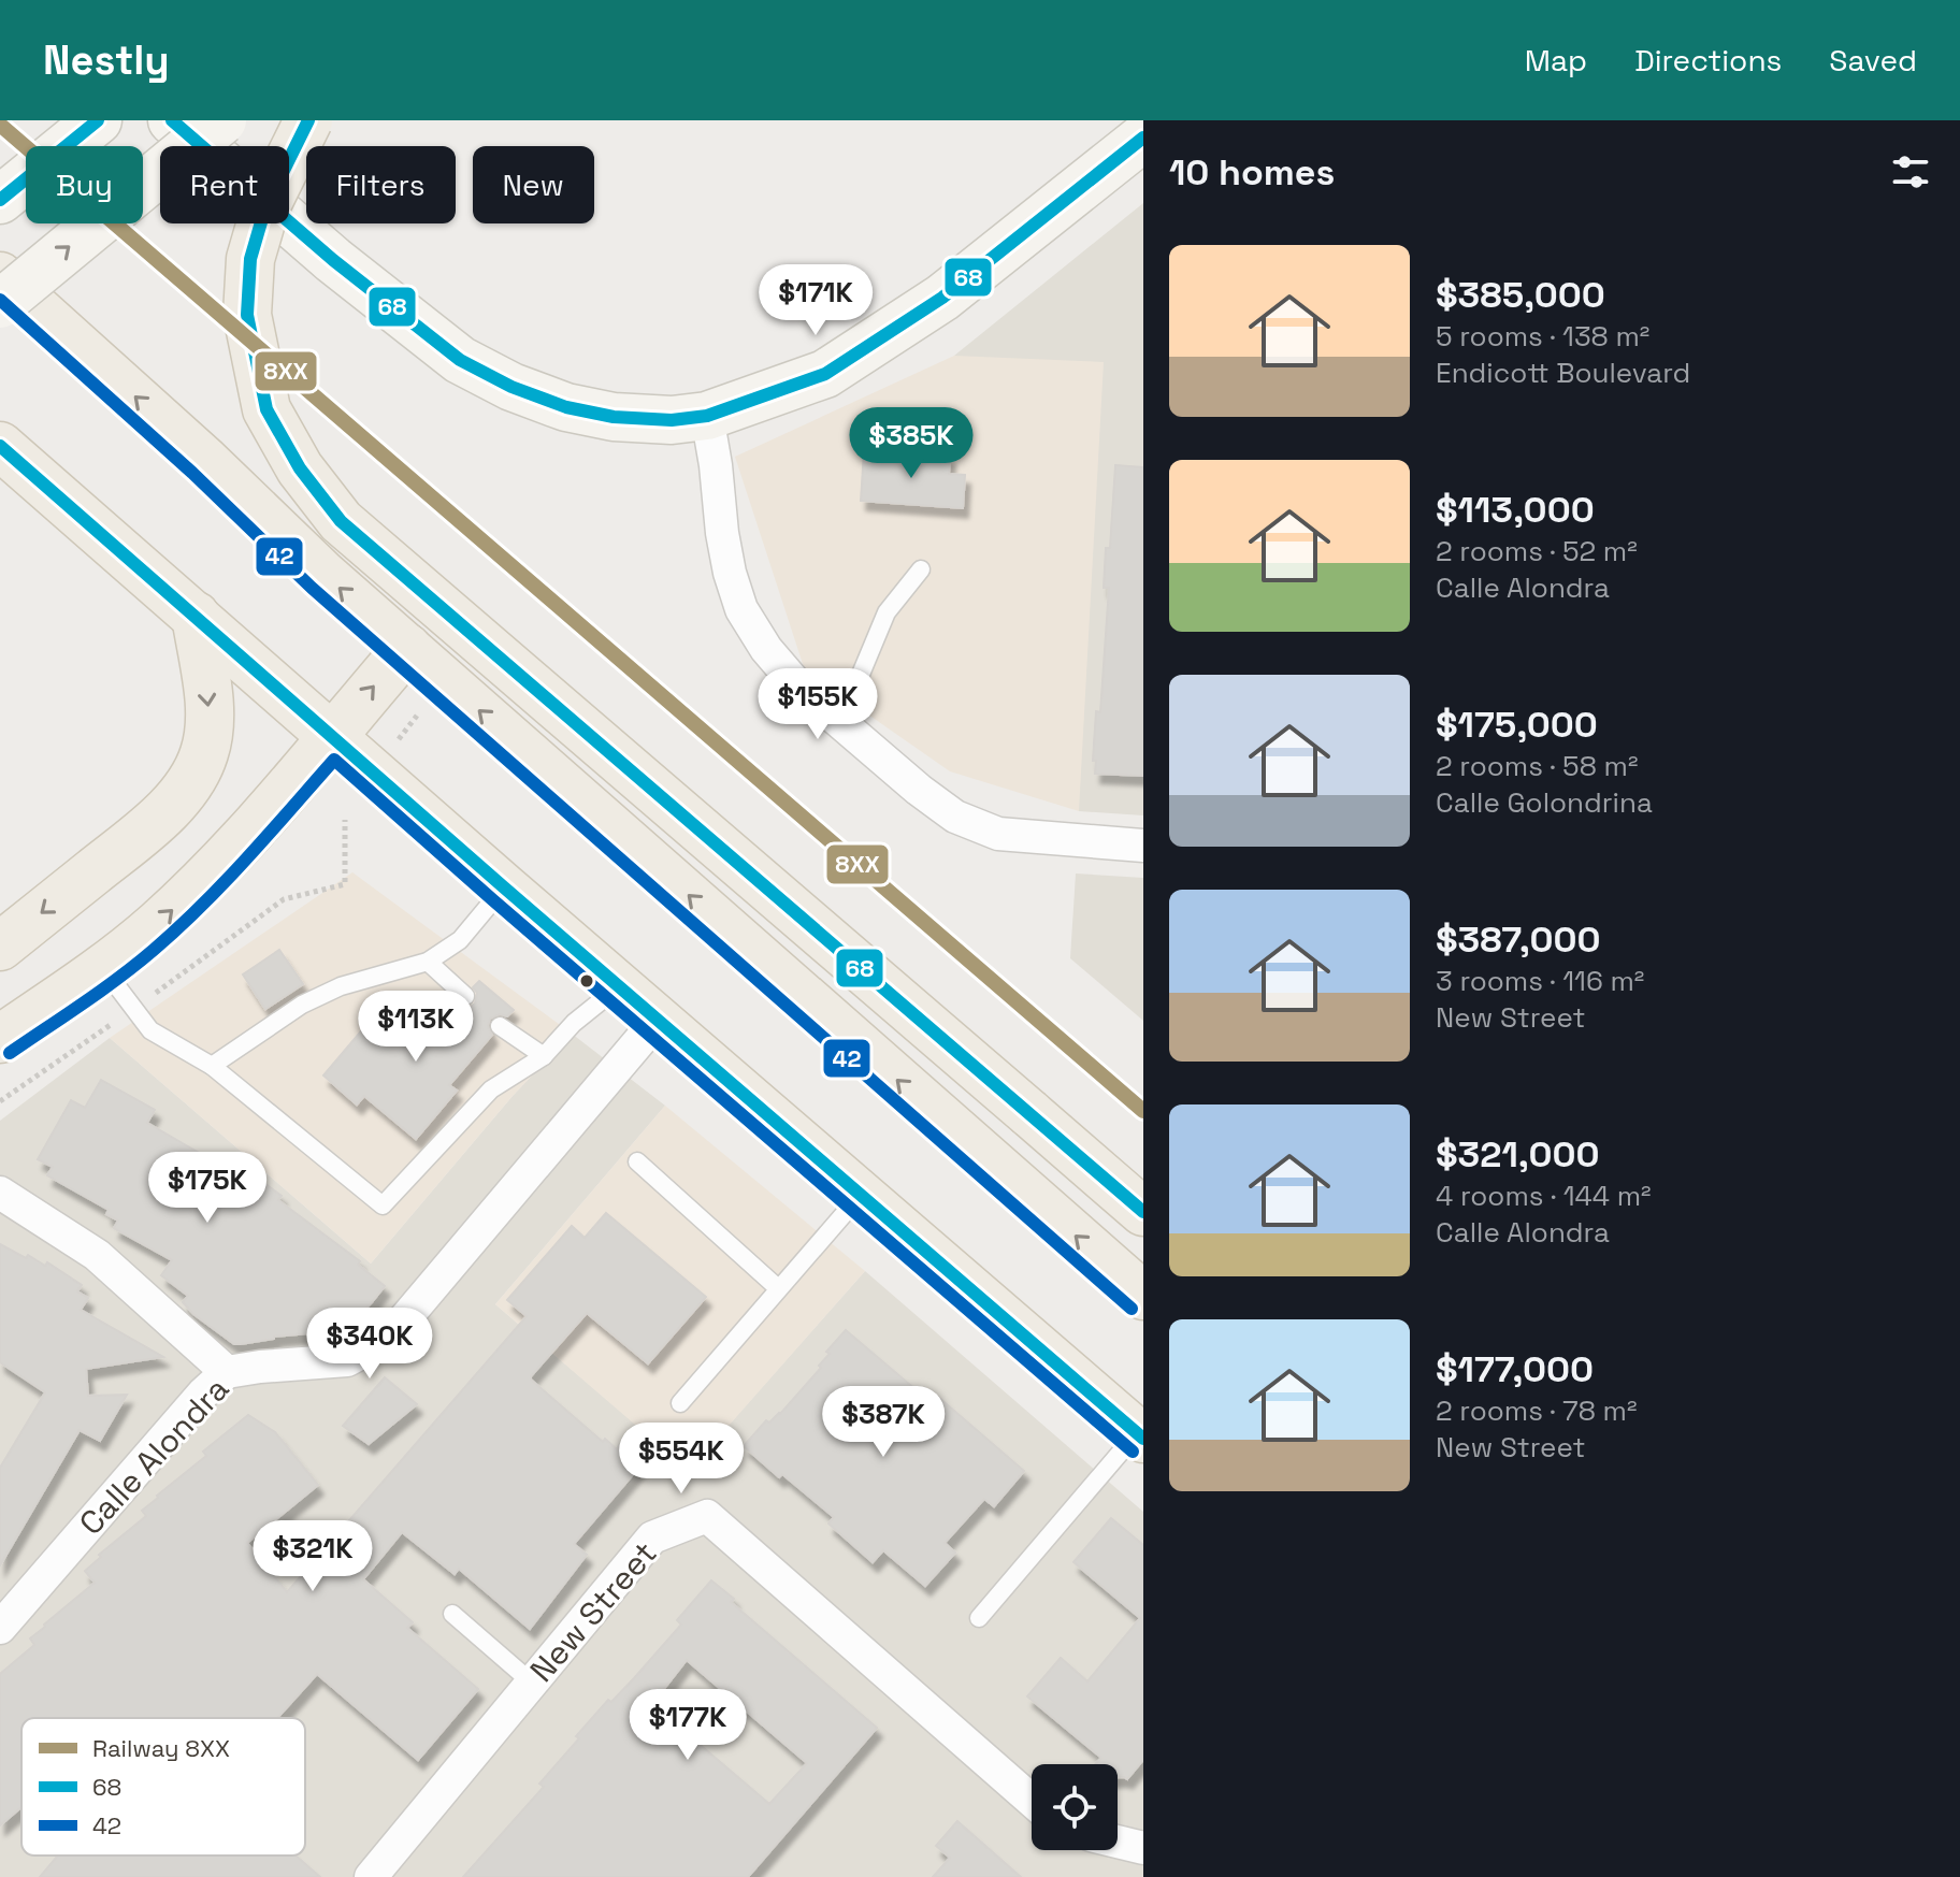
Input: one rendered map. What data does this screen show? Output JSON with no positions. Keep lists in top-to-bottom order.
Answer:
{
  "streets": {
    "street": ["Calle Alondra", "New Street"]
  },
  "lines": ["transit line 68", "rail line 8XX", "transit line 42"],
  "legend": ["Railway 8XX", "68", "42"],
  "page": {
    "header": "Nestly",
    "nav": ["Map", "Directions", "Saved"],
    "heading": "10 homes",
    "chip": [
      "Buy",
      "Rent",
      "Filters",
      "New"
    ],
    "list": [
      {
        "name": "$385,000",
        "note": "5 rooms · 138 m² · Endicott Boulevard"
      },
      {
        "name": "$113,000",
        "note": "2 rooms · 52 m² · Calle Alondra"
      },
      {
        "name": "$175,000",
        "note": "2 rooms · 58 m² · Calle Golondrina"
      },
      {
        "name": "$387,000",
        "note": "3 rooms · 116 m² · New Street"
      },
      {
        "name": "$321,000",
        "note": "4 rooms · 144 m² · Calle Alondra"
      },
      {
        "name": "$177,000",
        "note": "2 rooms · 78 m² · New Street"
      }
    ],
    "price": [
      "$171K",
      "$385K",
      "$155K",
      "$113K",
      "$175K",
      "$340K",
      "$387K",
      "$554K",
      "$321K",
      "$177K"
    ]
  }
}
